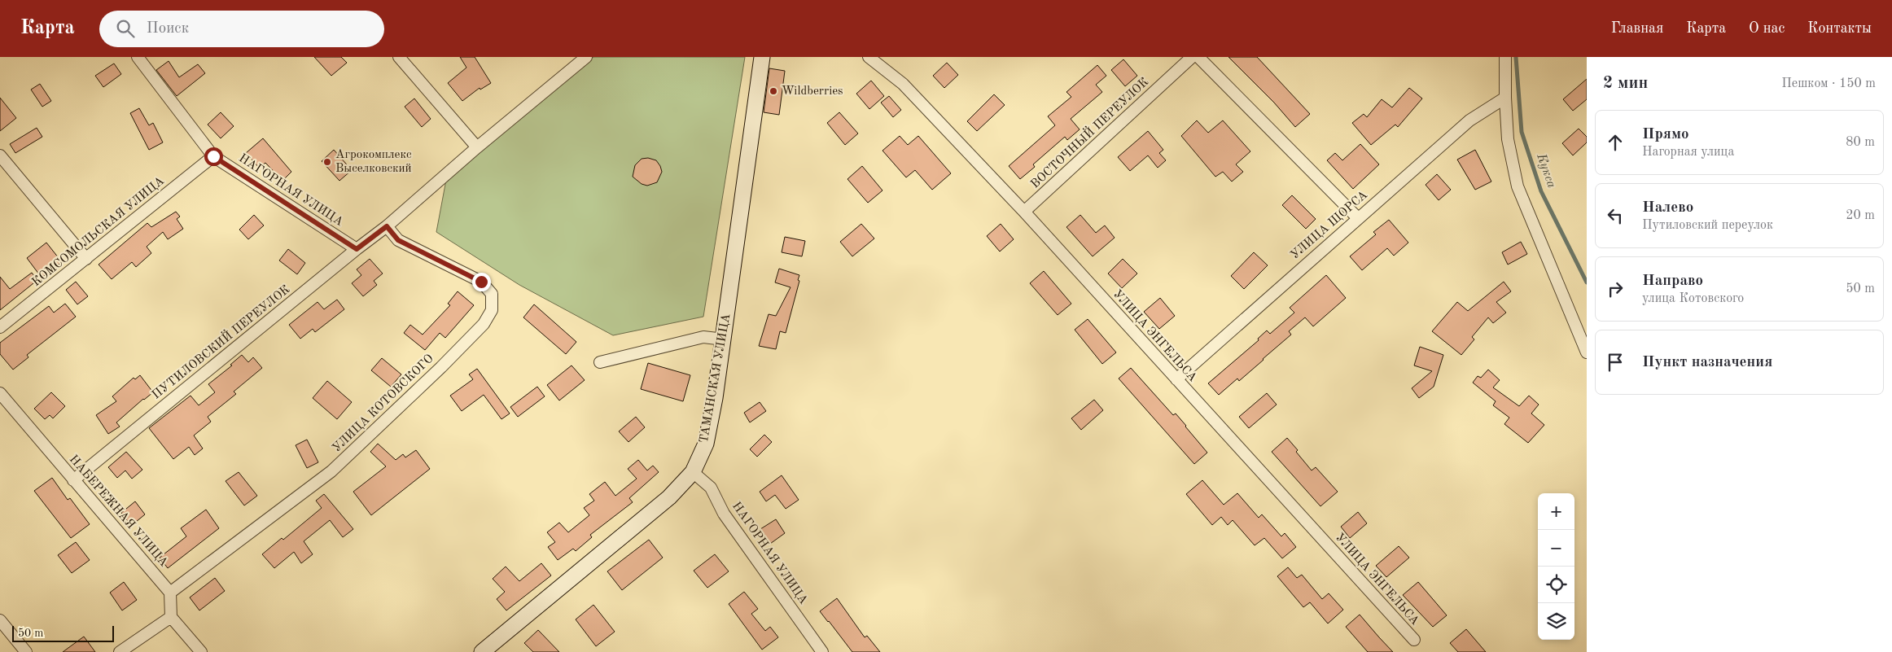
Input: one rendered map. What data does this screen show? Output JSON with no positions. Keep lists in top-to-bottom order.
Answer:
{
  "streets": {
    "street": [
      "ВОСТОЧНЫЙ ПЕРЕУЛОК",
      "НАГОРНАЯ УЛИЦА",
      "УЛИЦА ЩОРСА",
      "КОМСОМОЛЬСКАЯ УЛИЦА",
      "УЛИЦА ЭНГЕЛЬСА",
      "ПУТИЛОВСКИЙ ПЕРЕУЛОК",
      "ТАМАНСКАЯ УЛИЦА",
      "УЛИЦА КОТОВСКОГО",
      "НАБЕРЕЖНАЯ УЛИЦА"
    ]
  },
  "crossings": [
    ["ВОСТОЧНЫЙ ПЕРЕУЛОК", "УЛИЦА ЭНГЕЛЬСА"],
    ["НАГОРНАЯ УЛИЦА", "КОМСОМОЛЬСКАЯ УЛИЦА"],
    ["НАГОРНАЯ УЛИЦА", "ПУТИЛОВСКИЙ ПЕРЕУЛОК"],
    ["НАГОРНАЯ УЛИЦА", "ТАМАНСКАЯ УЛИЦА"],
    ["УЛИЦА ЩОРСА", "УЛИЦА ЭНГЕЛЬСА"],
    ["ПУТИЛОВСКИЙ ПЕРЕУЛОК", "УЛИЦА КОТОВСКОГО"],
    ["ПУТИЛОВСКИЙ ПЕРЕУЛОК", "НАБЕРЕЖНАЯ УЛИЦА"],
    ["УЛИЦА КОТОВСКОГО", "НАБЕРЕЖНАЯ УЛИЦА"]
  ],
  "water": ["Кукса"],
  "places": ["Wildberries", "Агрокомплекс Выселковский"],
  "scale_bar": "50 m",
  "page": {
    "header": "Карта",
    "search": "Поиск",
    "nav": [
      "Главная",
      "Карта",
      "О нас",
      "Контакты"
    ],
    "heading": ["2 мин", "Пешком · 150 m"],
    "list": [
      ["Прямо", "Нагорная улица", "80 m"],
      ["Налево", "Путиловский переулок", "20 m"],
      ["Направо", "улица Котовского", "50 m"],
      "Пункт назначения"
    ],
    "map_buttons": ["+", "−"],
    "scale": "50 m"
  }
}
